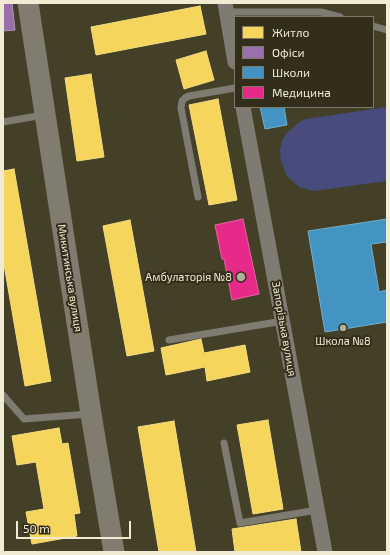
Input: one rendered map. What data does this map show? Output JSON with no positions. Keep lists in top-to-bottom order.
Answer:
{
  "streets": {
    "street": ["Микитинська вулиця", "Запорізька вулиця"]
  },
  "places": ["Амбулаторія №8", "Школа №8"],
  "legend": [
    "Житло",
    "Офіси",
    "Школи",
    "Медицина"
  ],
  "scale_bar": "50 m"
}
